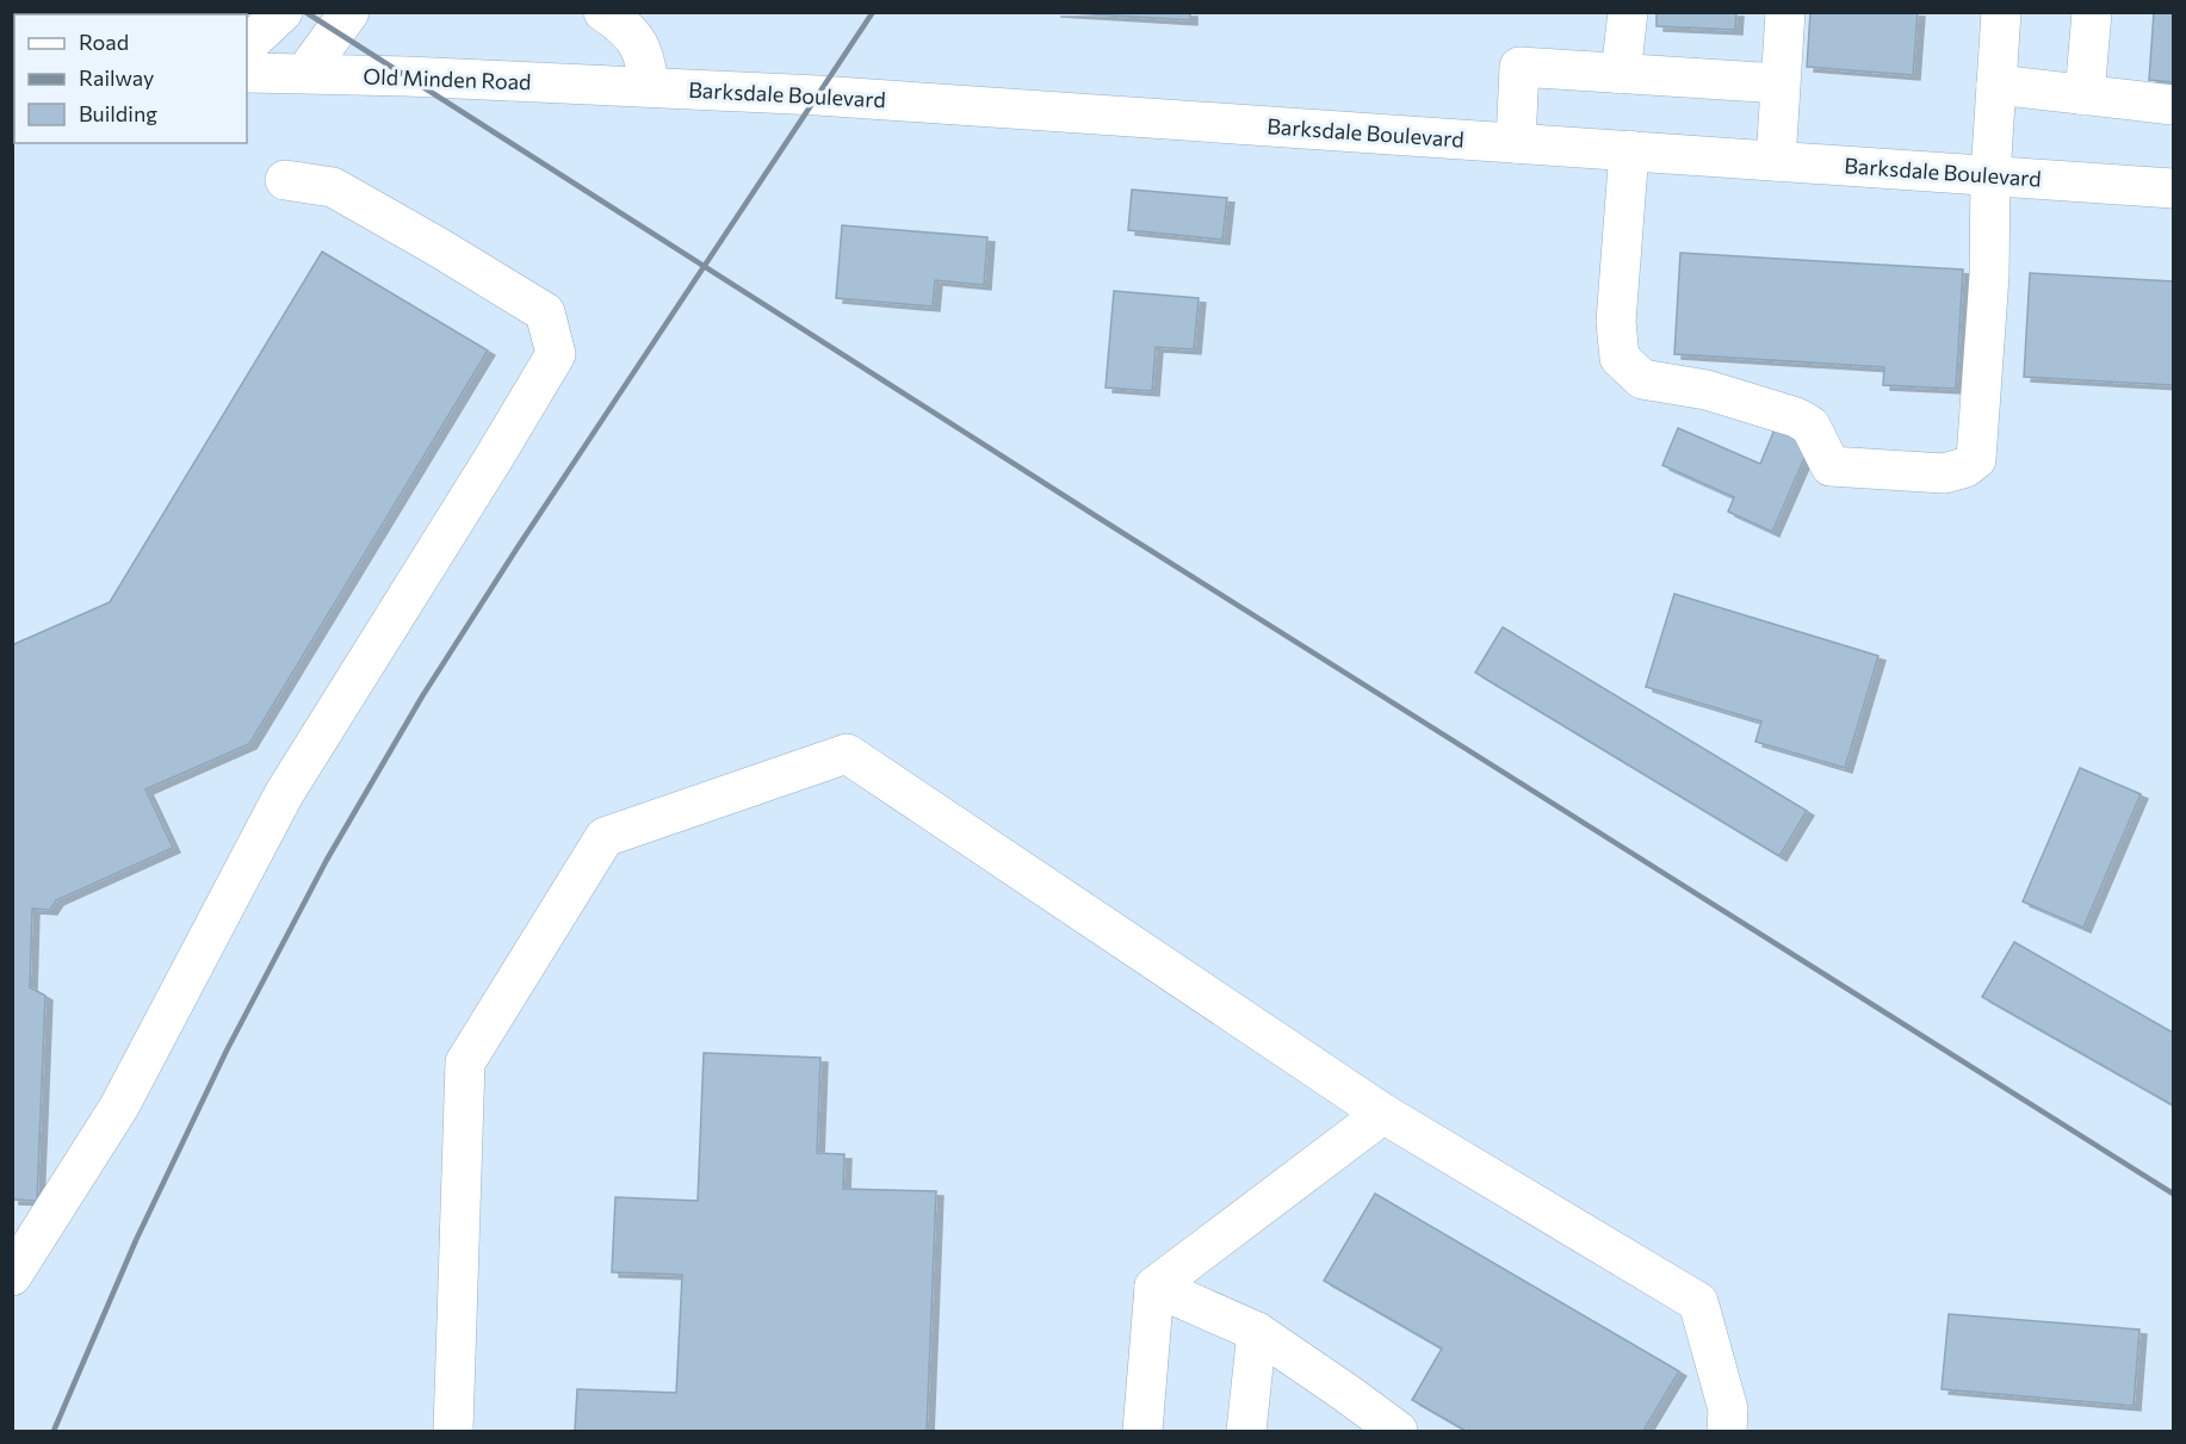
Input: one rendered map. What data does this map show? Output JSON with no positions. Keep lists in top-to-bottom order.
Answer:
{
  "streets": {
    "main road": ["Old Minden Road", "Barksdale Boulevard"]
  },
  "crossings": [
    ["Old Minden Road", "Barksdale Boulevard"]
  ],
  "legend": ["Road", "Railway", "Building"]
}
